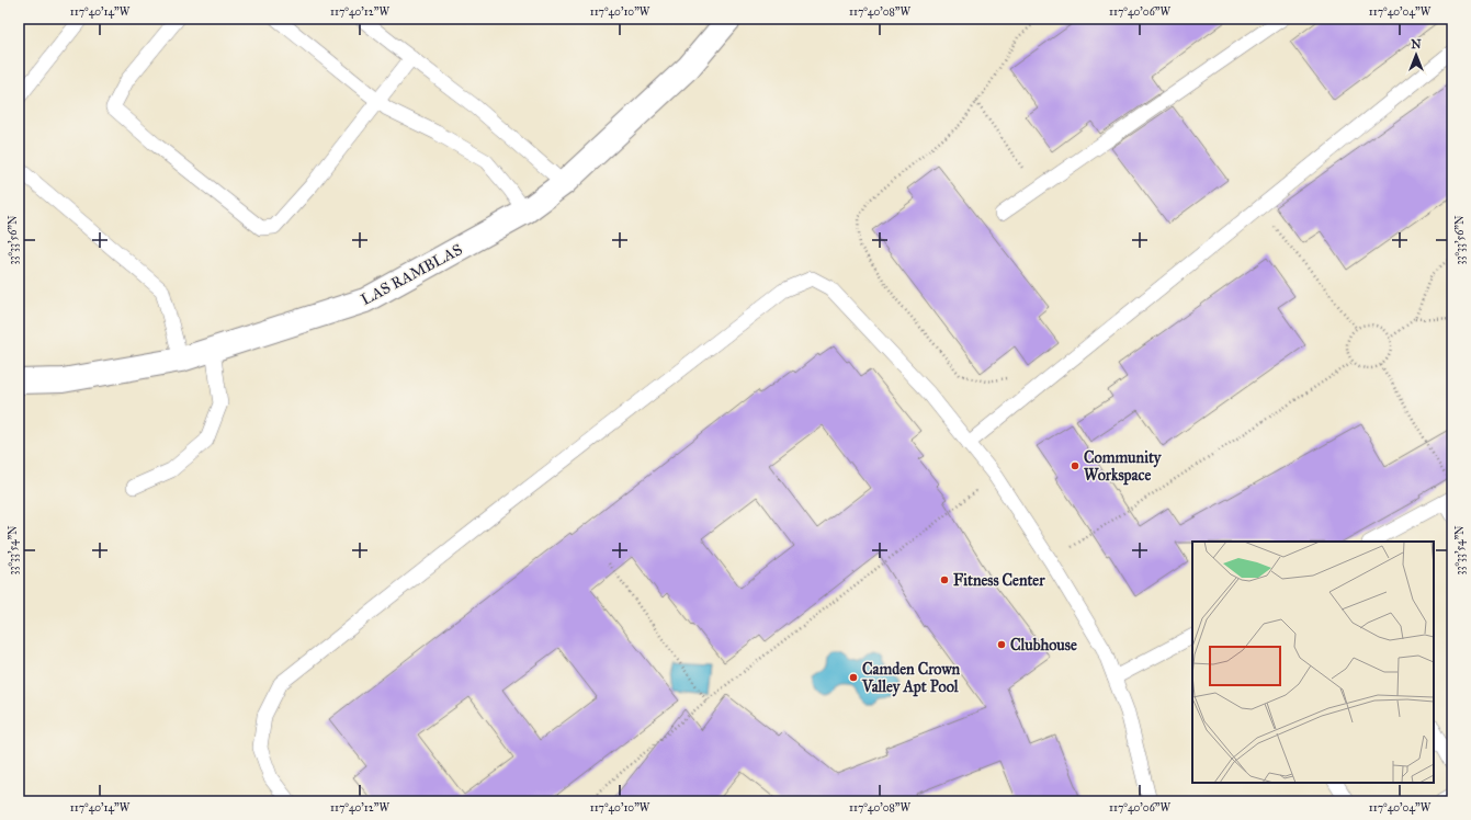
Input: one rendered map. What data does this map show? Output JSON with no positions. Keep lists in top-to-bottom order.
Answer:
{
  "streets": {
    "street": ["LAS RAMBLAS"]
  },
  "places": [
    "Community Workspace",
    "Fitness Center",
    "Clubhouse",
    "Camden Crown Valley Apt Pool"
  ],
  "north": "top",
  "coordinates": [
    "117°40'14\"W",
    "117°40'12\"W",
    "117°40'10\"W",
    "117°40'08\"W",
    "117°40'06\"W",
    "117°40'04\"W",
    "33°33'56\"N",
    "33°33'54\"N"
  ]
}
